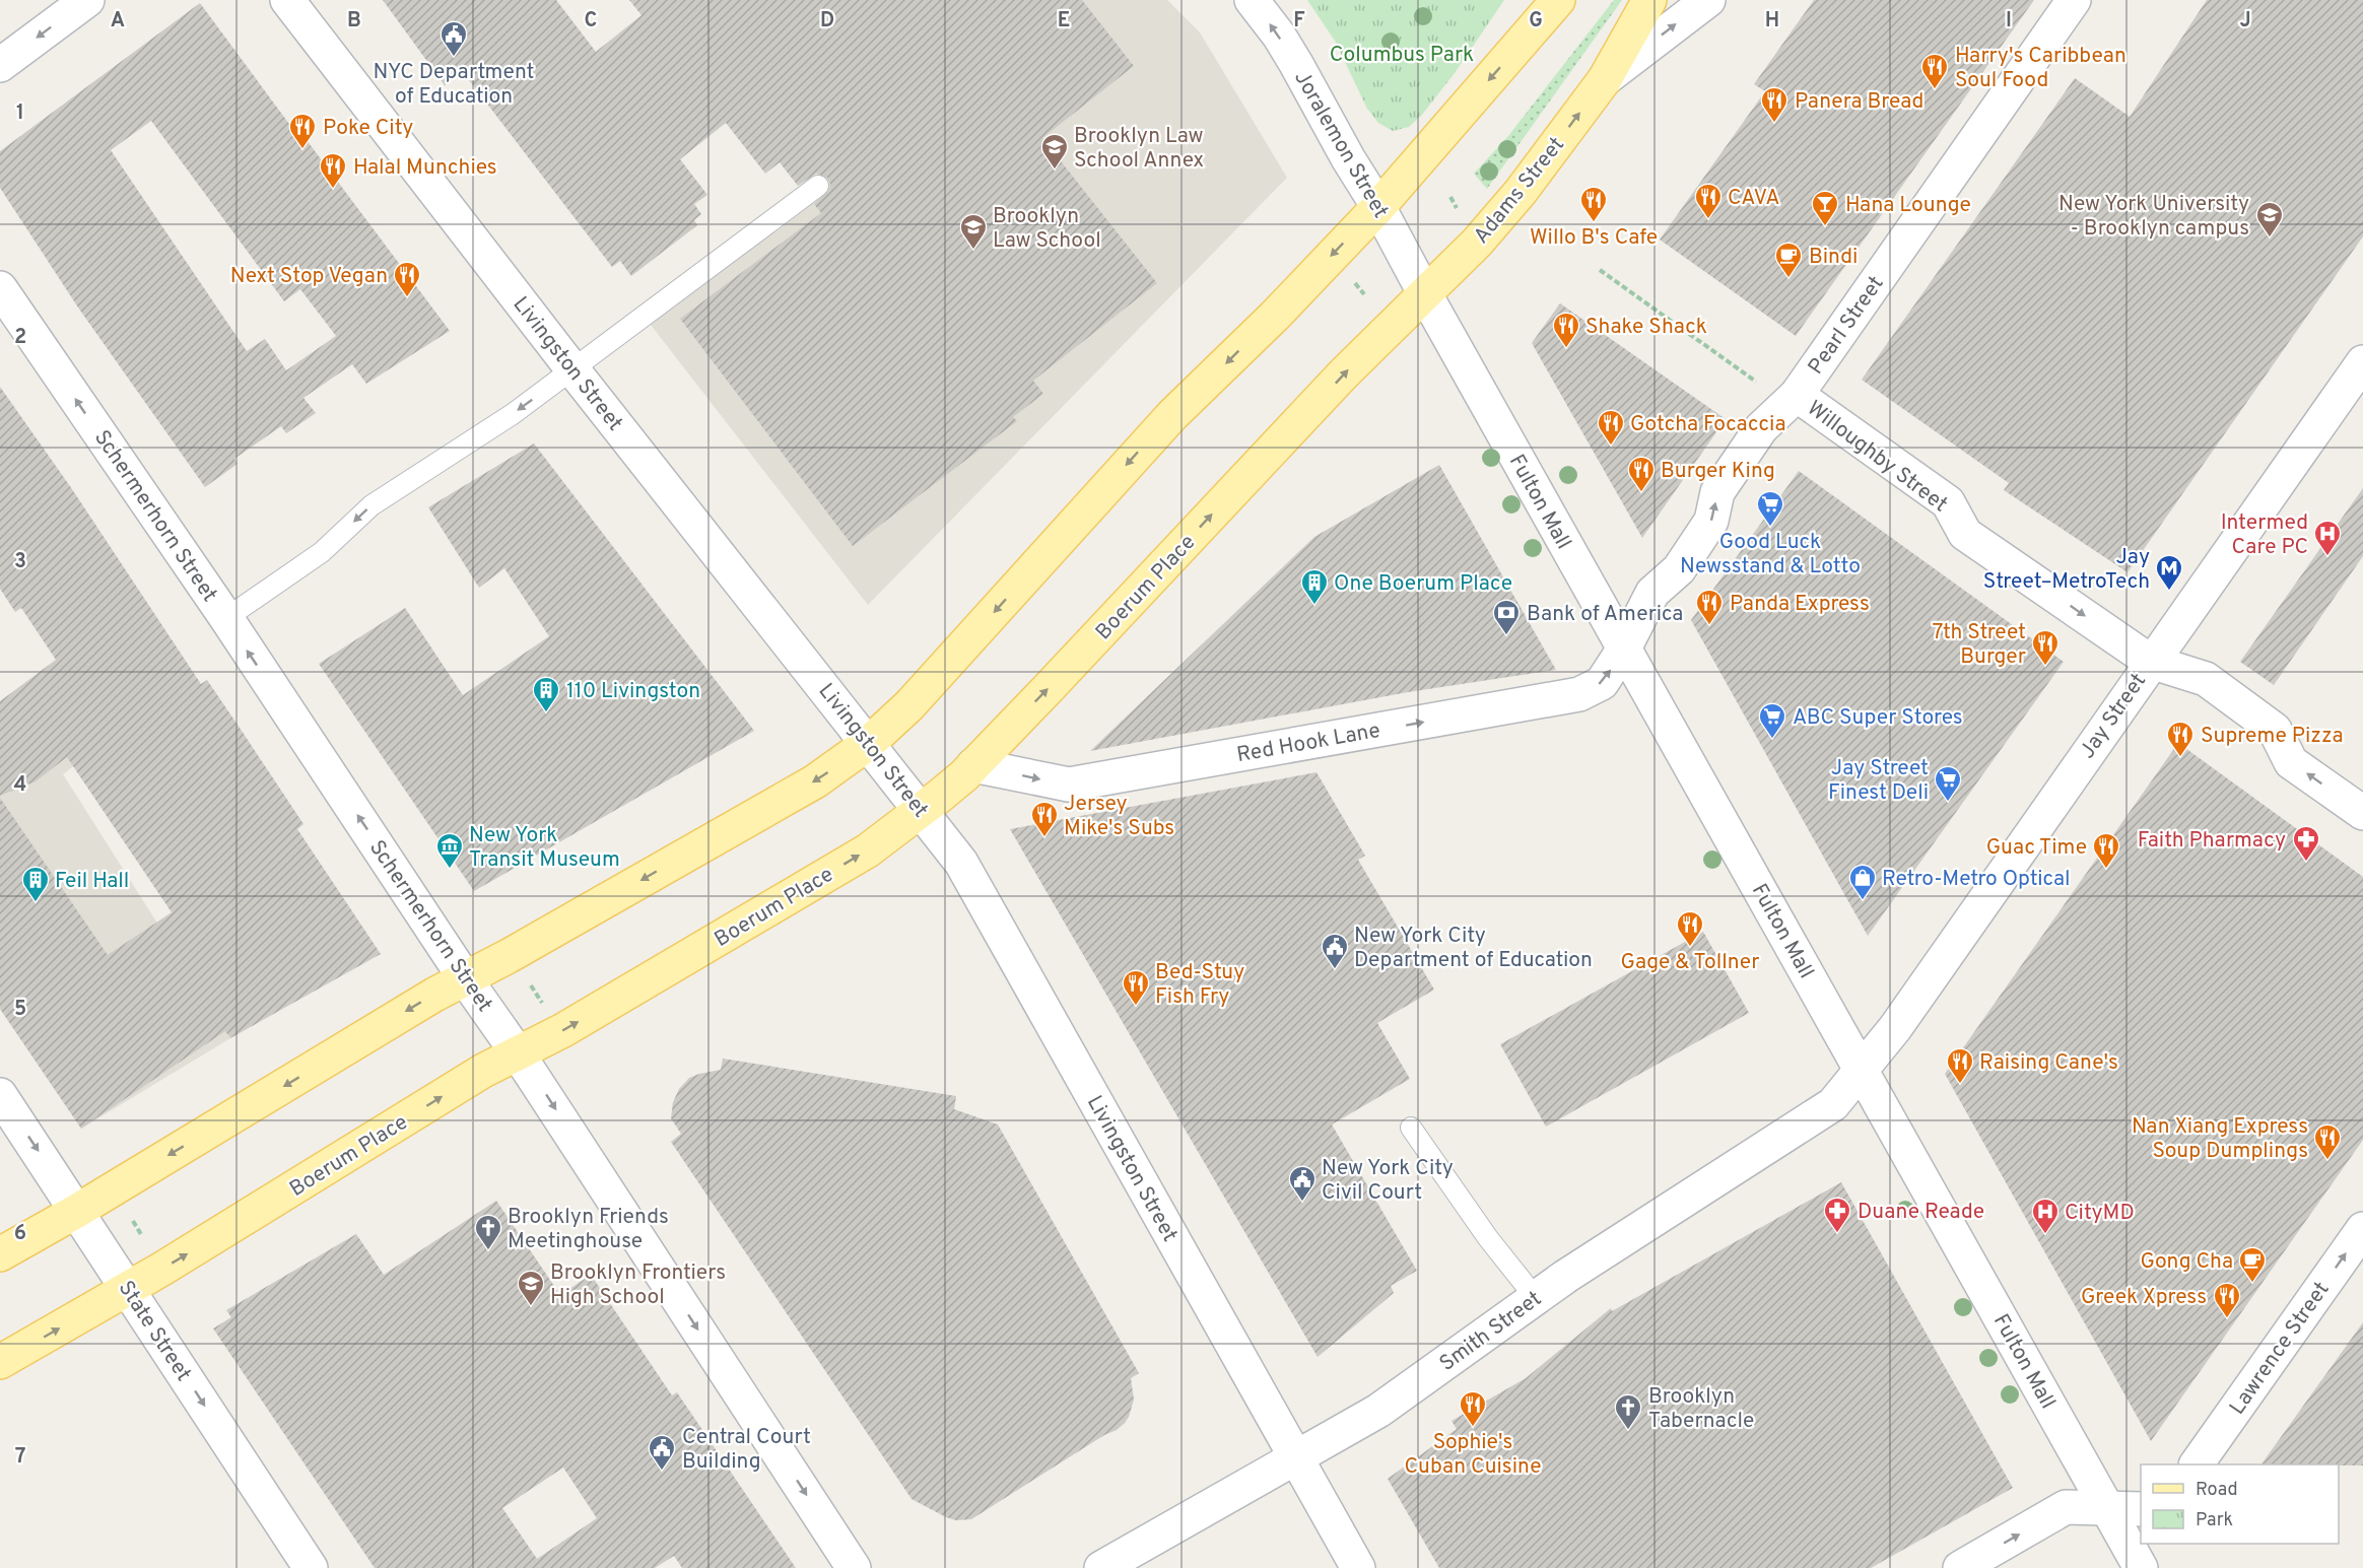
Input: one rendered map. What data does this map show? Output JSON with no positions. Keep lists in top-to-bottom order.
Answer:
{
  "streets": {
    "main road": ["Adams Street", "Boerum Place"],
    "street": [
      "Joralemon Street",
      "Pearl Street",
      "Livingston Street",
      "Willoughby Street",
      "Fulton Mall",
      "Schermerhorn Street",
      "Jay Street",
      "Red Hook Lane",
      "State Street",
      "Smith Street",
      "Lawrence Street"
    ]
  },
  "crossings": [
    ["Joralemon Street", "Adams Street"],
    ["Joralemon Street", "Fulton Mall"],
    ["Joralemon Street", "Boerum Place"],
    ["Adams Street", "Fulton Mall"],
    ["Adams Street", "Boerum Place"],
    ["Pearl Street", "Willoughby Street"],
    ["Pearl Street", "Fulton Mall"],
    ["Pearl Street", "Red Hook Lane"],
    ["Livingston Street", "Boerum Place"],
    ["Livingston Street", "Smith Street"],
    ["Willoughby Street", "Jay Street"],
    ["Fulton Mall", "Boerum Place"],
    ["Fulton Mall", "Jay Street"],
    ["Fulton Mall", "Red Hook Lane"],
    ["Fulton Mall", "Smith Street"],
    ["Schermerhorn Street", "Boerum Place"],
    ["Boerum Place", "Red Hook Lane"],
    ["Boerum Place", "State Street"],
    ["Jay Street", "Smith Street"]
  ],
  "one_way": [
    "Joralemon Street",
    "Pearl Street",
    "Red Hook Lane",
    "State Street",
    "Lawrence Street"
  ],
  "parks": ["Columbus Park"],
  "places": {
    "public building": [
      "NYC Department of Education",
      "New York City Department of Education",
      "New York City Civil Court",
      "Central Court Building"
    ],
    "restaurant": [
      "Harry's Caribbean Soul Food",
      "Panera Bread",
      "Poke City",
      "Halal Munchies",
      "CAVA",
      "Willo B's Cafe",
      "Next Stop Vegan",
      "Shake Shack",
      "Gotcha Focaccia",
      "Burger King",
      "Panda Express",
      "7th Street Burger",
      "Supreme Pizza",
      "Jersey Mike's Subs",
      "Guac Time",
      "Gage & Tollner",
      "Bed-Stuy Fish Fry",
      "Raising Cane's",
      "Nan Xiang Express Soup Dumplings",
      "Greek Xpress",
      "Sophie's Cuban Cuisine"
    ],
    "school or university": [
      "Brooklyn Law School Annex",
      "New York University - Brooklyn campus",
      "Brooklyn Law School",
      "Brooklyn Frontiers High School"
    ],
    "bar": ["Hana Lounge"],
    "cafe": ["Bindi", "Gong Cha"],
    "supermarket": ["Good Luck Newsstand & Lotto", "ABC Super Stores", "Jay Street Finest Deli"],
    "hospital": ["Intermed Care PC", "CityMD"],
    "metro station": ["Jay Street–MetroTech"],
    "building": ["One Boerum Place", "110 Livingston", "Feil Hall"],
    "bank": ["Bank of America"],
    "pharmacy": ["Faith Pharmacy", "Duane Reade"],
    "museum": ["New York Transit Museum"],
    "shop": ["Retro-Metro Optical"],
    "church": ["Brooklyn Friends Meetinghouse", "Brooklyn Tabernacle"]
  },
  "legend": ["Road", "Park"],
  "grid": {
    "columns": [
      "A",
      "B",
      "C",
      "D",
      "E",
      "F",
      "G",
      "H",
      "I",
      "J"
    ],
    "rows": [
      "1",
      "2",
      "3",
      "4",
      "5",
      "6",
      "7"
    ]
  }
}
